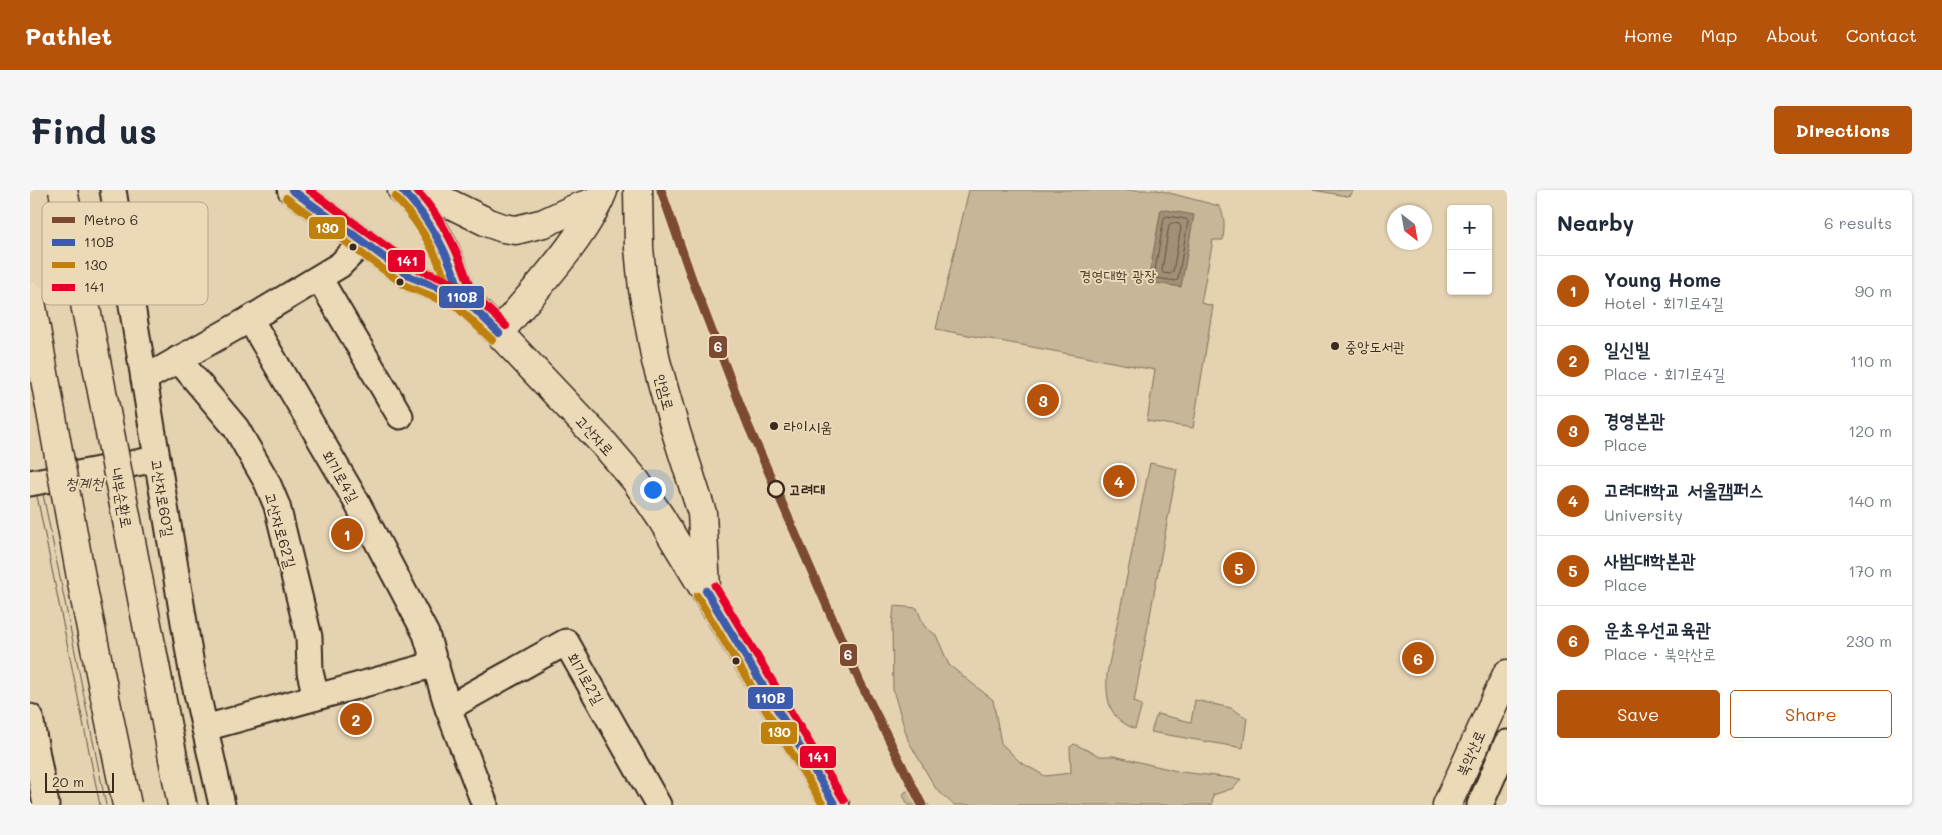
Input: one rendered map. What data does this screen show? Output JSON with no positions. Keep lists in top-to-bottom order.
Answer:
{
  "streets": {
    "main road": [
      "안암로",
      "고산자로",
      "내부순환로",
      "북악산로"
    ],
    "street": [
      "회기로4길",
      "고산자로60길",
      "고산자로62길",
      "회기로2길"
    ]
  },
  "crossings": [
    ["안암로", "고산자로"],
    ["회기로4길", "회기로2길"]
  ],
  "water": ["청계천"],
  "parks": ["경영대학 광장"],
  "places": ["중앙도서관", "라이시움", "고려대"],
  "lines": [
    "metro line 6",
    "transit line 110B",
    "transit line 141",
    "transit line 130"
  ],
  "legend": [
    "Metro 6",
    "110B",
    "130",
    "141"
  ],
  "scale_bar": "20 m",
  "north": "bottom right",
  "page": {
    "header": "Pathlet",
    "nav": [
      "Home",
      "Map",
      "About",
      "Contact"
    ],
    "buttons": [
      "Directions",
      ["Save", "Share"]
    ],
    "title": "Find us",
    "heading": ["Nearby", "6 results"],
    "map_buttons": ["+", "−"],
    "list": [
      {
        "mark": "1",
        "name": "Young Home",
        "note": "Hotel · 회기로4길",
        "value": "90 m"
      },
      {
        "mark": "2",
        "name": "일신빌",
        "note": "Place · 회기로4길",
        "value": "110 m"
      },
      {
        "mark": "3",
        "name": "경영본관",
        "note": "Place",
        "value": "120 m"
      },
      {
        "mark": "4",
        "name": "고려대학교 서울캠퍼스",
        "note": "University",
        "value": "140 m"
      },
      {
        "mark": "5",
        "name": "사범대학본관",
        "note": "Place",
        "value": "170 m"
      },
      {
        "mark": "6",
        "name": "운초우선교육관",
        "note": "Place · 북악산로",
        "value": "230 m"
      }
    ],
    "pins": [
      "3",
      "4",
      "1",
      "5",
      "6",
      "2"
    ],
    "scale": "20 m"
  }
}
